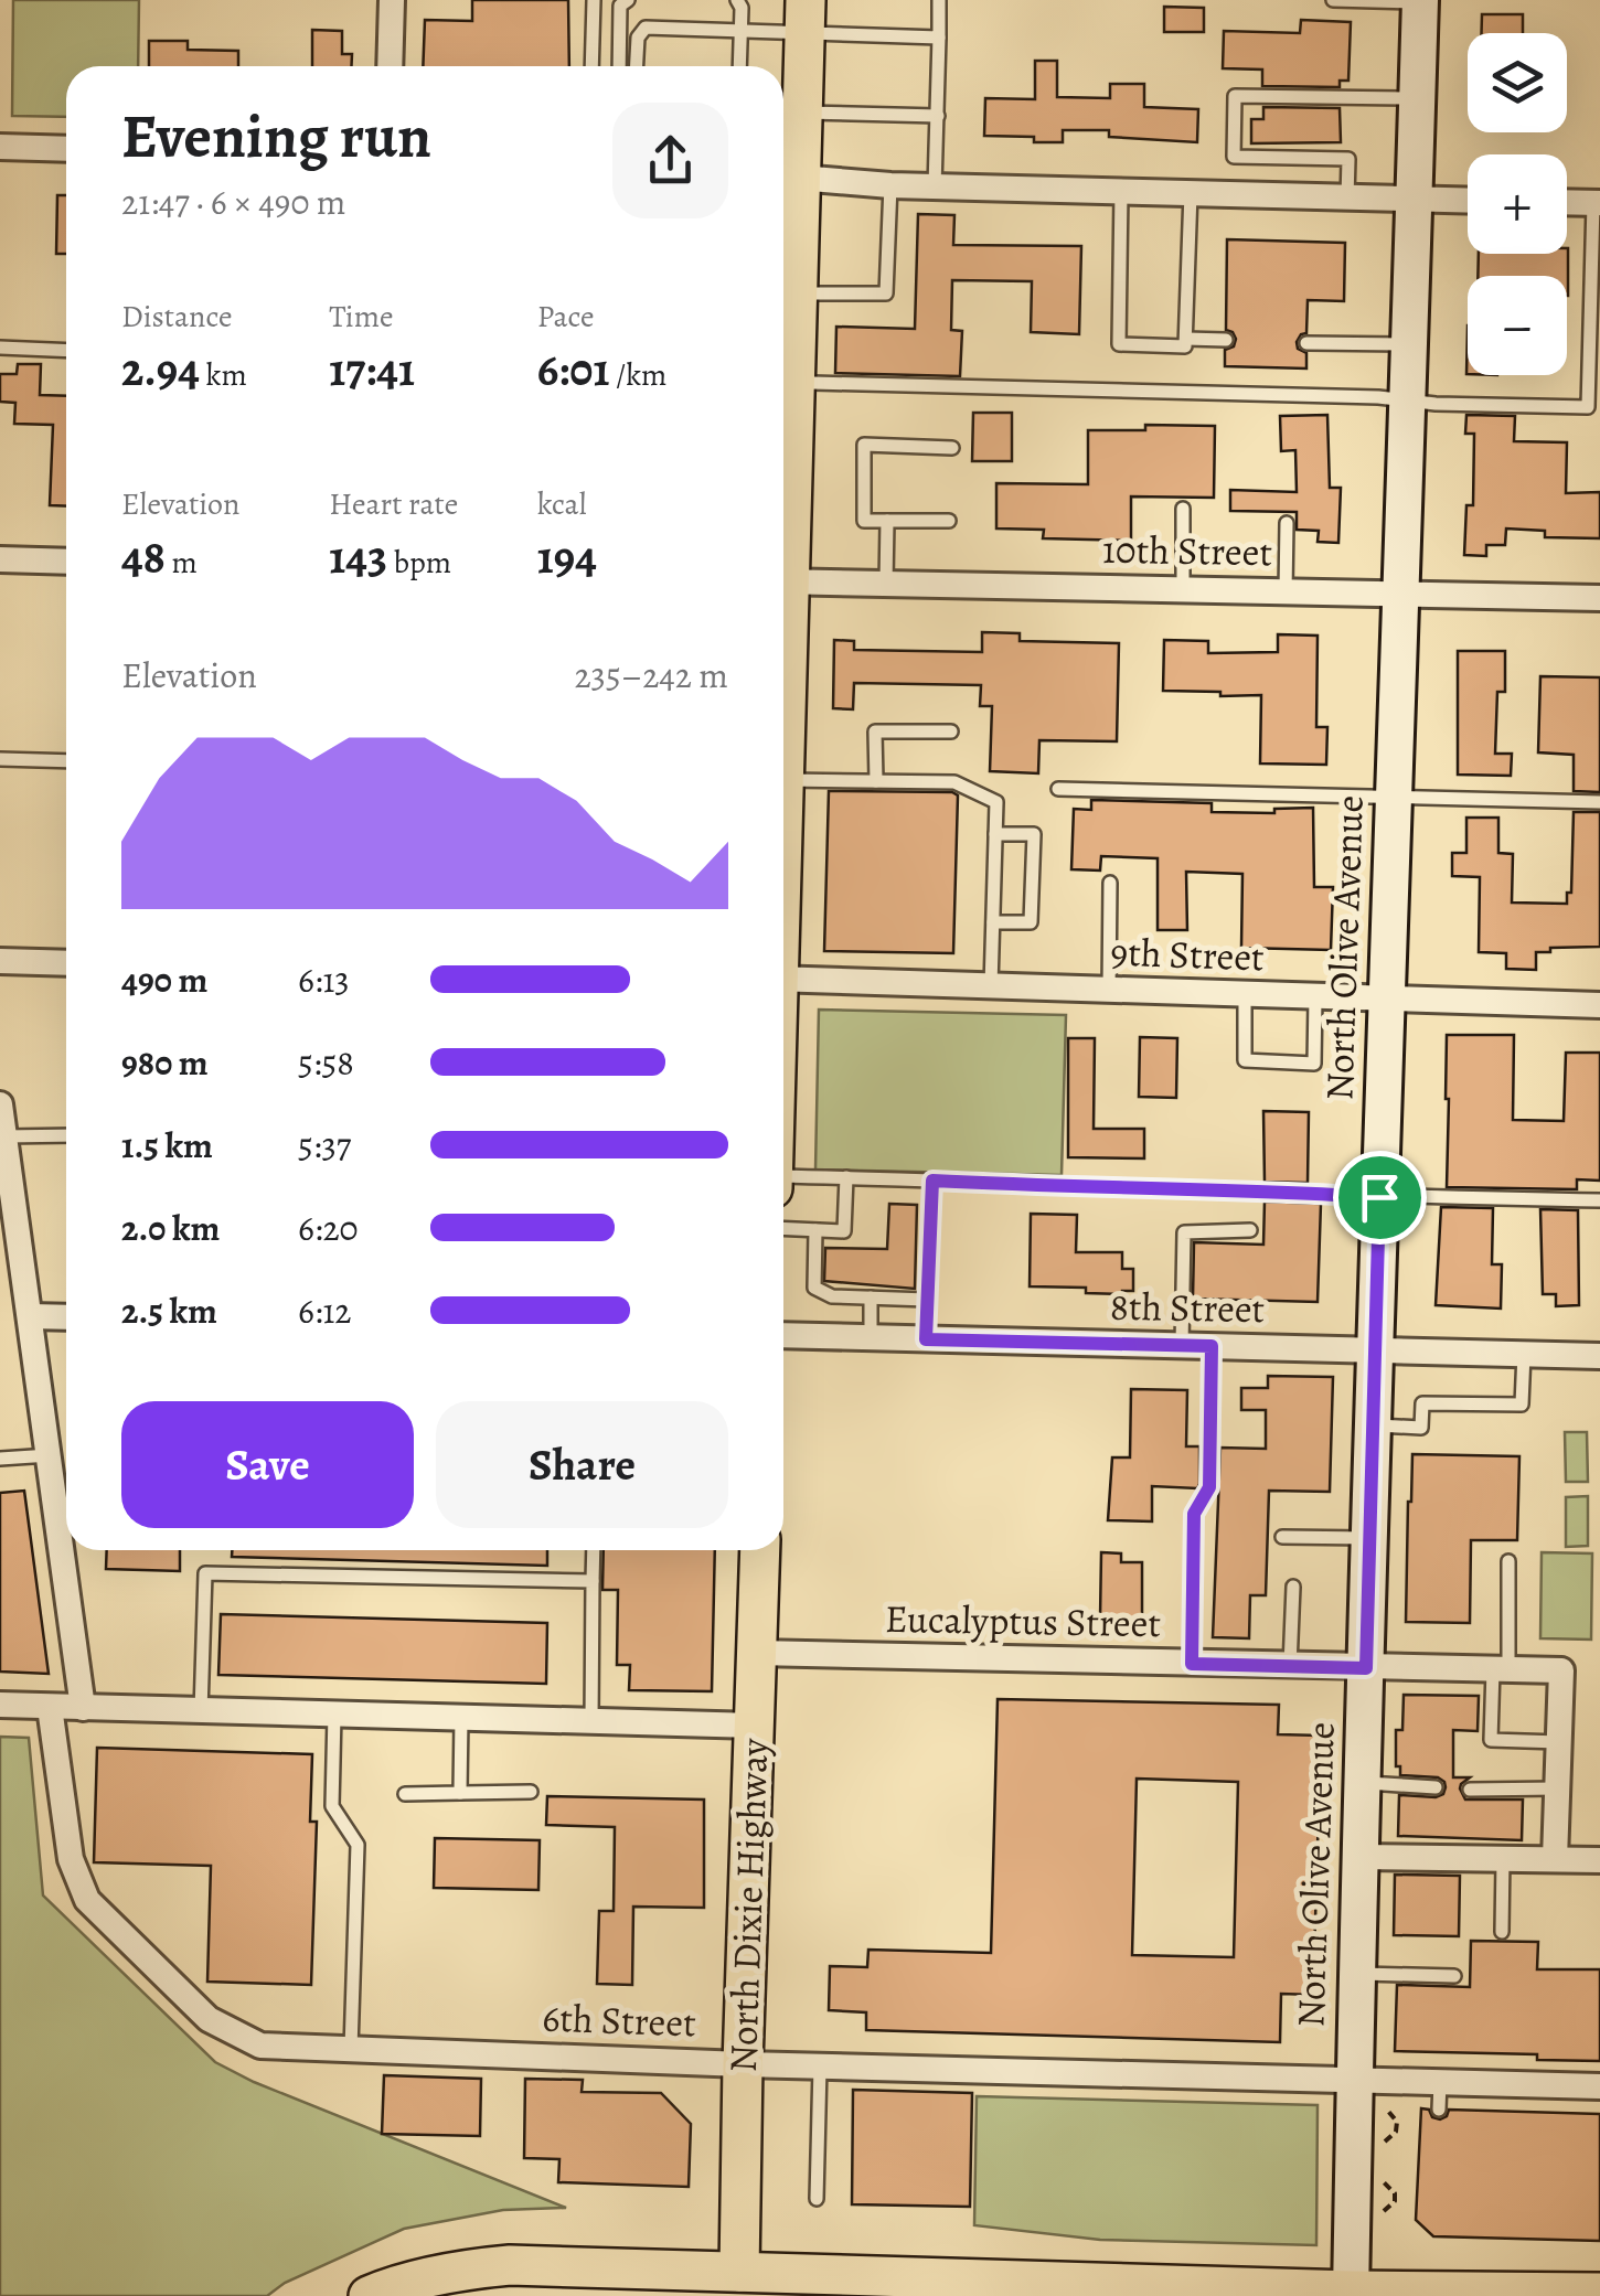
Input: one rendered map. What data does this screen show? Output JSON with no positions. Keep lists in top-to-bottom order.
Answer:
{
  "streets": {
    "main road": ["North Dixie Highway"],
    "street": [
      "10th Street",
      "North Olive Avenue",
      "9th Street",
      "8th Street",
      "Eucalyptus Street",
      "6th Street"
    ]
  },
  "crossings": [
    ["10th Street", "North Olive Avenue"],
    ["North Olive Avenue", "9th Street"],
    ["North Olive Avenue", "8th Street"],
    ["North Olive Avenue", "Eucalyptus Street"],
    ["North Olive Avenue", "6th Street"],
    ["Eucalyptus Street", "North Dixie Highway"],
    ["North Dixie Highway", "6th Street"]
  ],
  "page": {
    "map_buttons": ["+", "−"],
    "heading": ["Evening run", "21:47 · 6 × 490 m"],
    "stats": [
      ["Distance", "2.94 km"],
      ["Time", "17:41"],
      ["Pace", "6:01 /km"],
      ["Elevation", "48 m"],
      ["Heart rate", "143 bpm"],
      ["kcal", "194"]
    ],
    "chart": ["Elevation", "235–242 m"],
    "list": [
      {
        "name": "490 m",
        "note": "6:13"
      },
      {
        "name": "980 m",
        "note": "5:58"
      },
      {
        "name": "1.5 km",
        "note": "5:37"
      },
      {
        "name": "2.0 km",
        "note": "6:20"
      },
      {
        "name": "2.5 km",
        "note": "6:12"
      }
    ],
    "buttons": ["Save", "Share"]
  }
}
